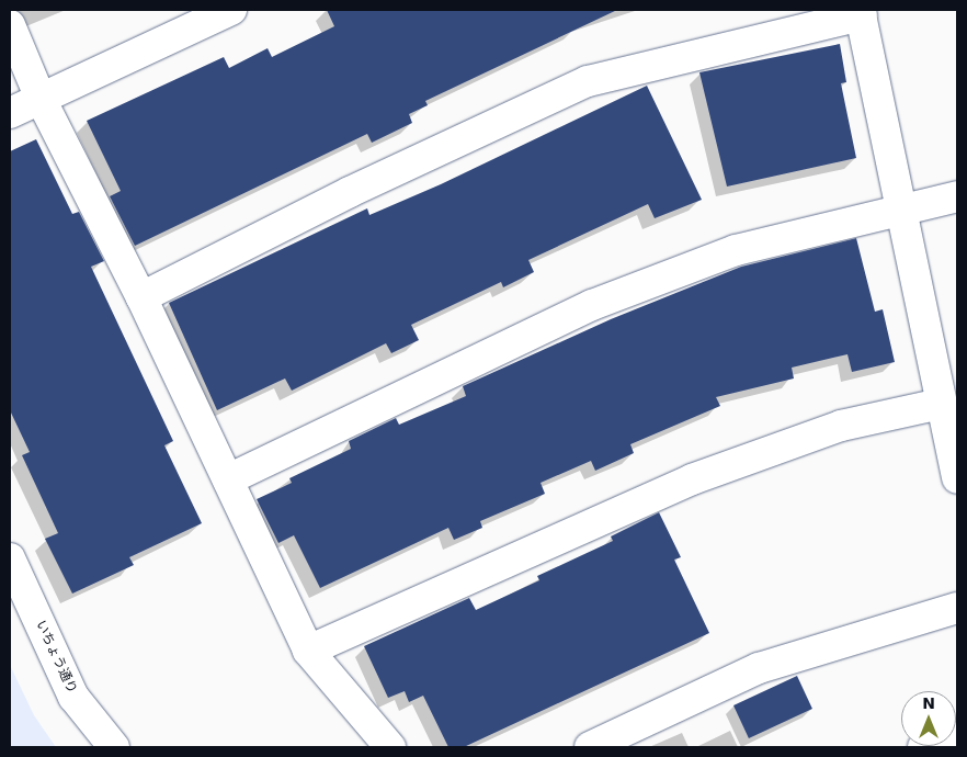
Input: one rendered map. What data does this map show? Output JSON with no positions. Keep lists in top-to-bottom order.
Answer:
{
  "streets": {
    "street": ["いちょう通り"]
  },
  "north": "top"
}
